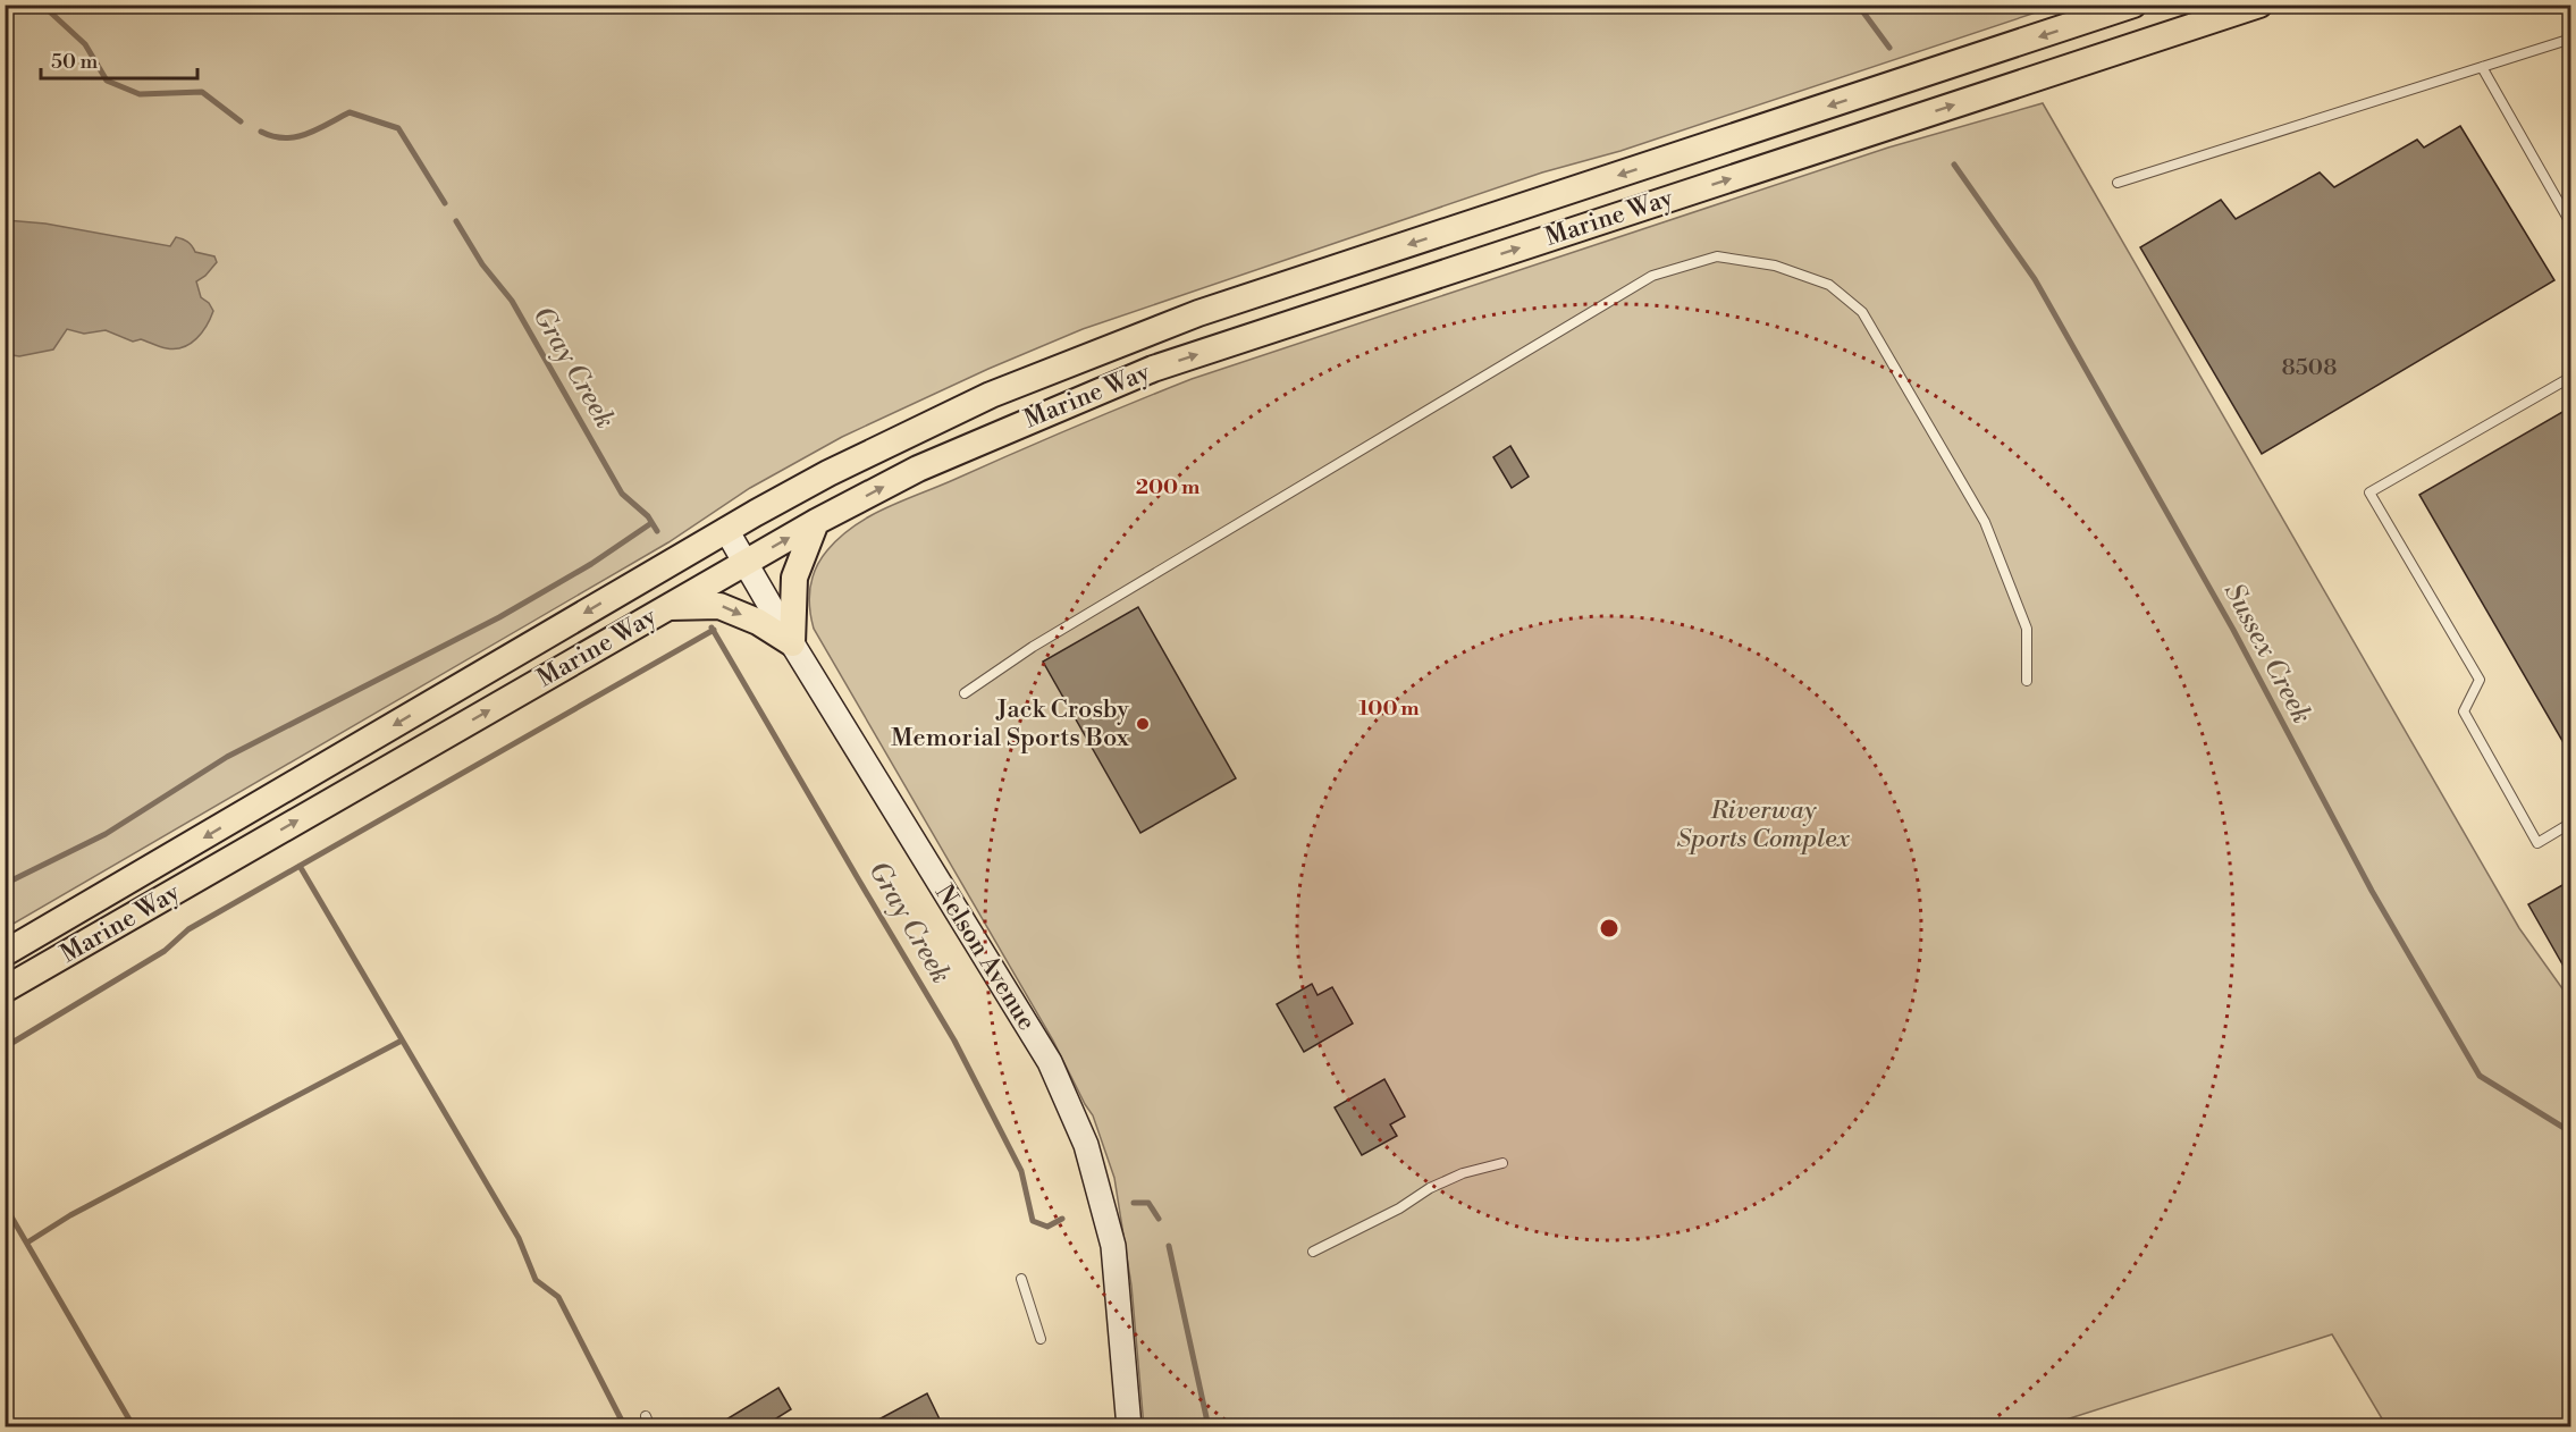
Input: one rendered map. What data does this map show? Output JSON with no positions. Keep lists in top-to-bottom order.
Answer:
{
  "streets": {
    "main road": ["Marine Way"],
    "street": ["Nelson Avenue"]
  },
  "crossings": [
    ["Marine Way", "Nelson Avenue"]
  ],
  "water": ["Gray Creek", "Sussex Creek"],
  "parks": ["Riverway Sports Complex"],
  "places": ["Jack Crosby Memorial Sports Box"],
  "house_numbers": ["8508"],
  "scale_bar": "50 m",
  "rings": ["200 m", "100 m"]
}
